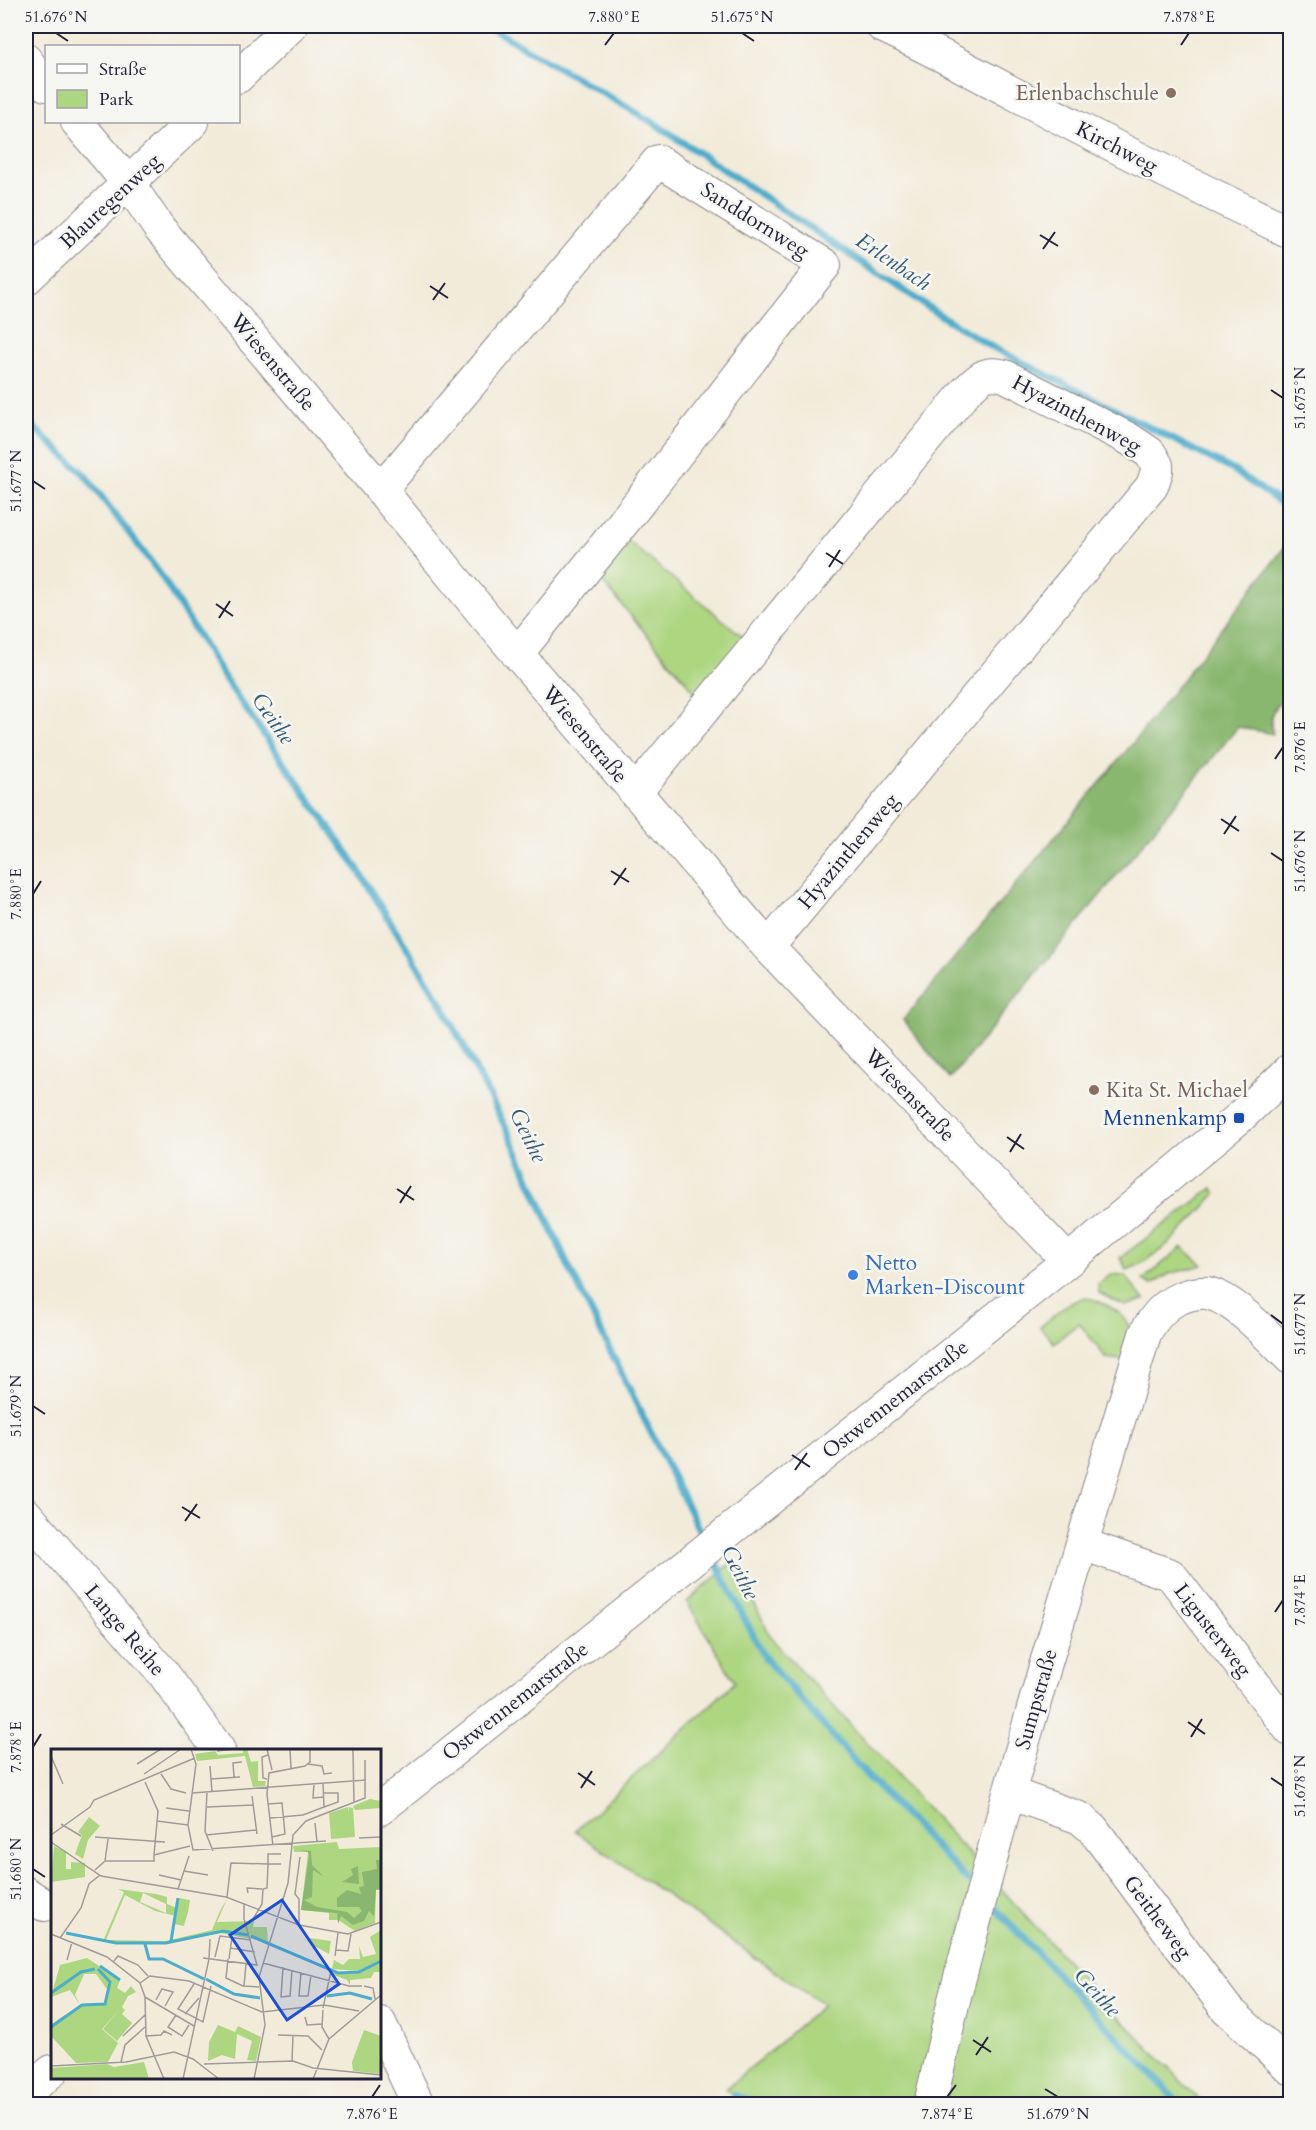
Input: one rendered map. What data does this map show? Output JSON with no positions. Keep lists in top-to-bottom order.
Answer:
{
  "streets": {
    "street": [
      "Kirchweg",
      "Blauregenweg",
      "Sanddornweg",
      "Wiesenstraße",
      "Hyazinthenweg",
      "Ostwennemarstraße",
      "Lange Reihe",
      "Ligusterweg",
      "Sumpstraße",
      "Geitheweg"
    ]
  },
  "crossings": [
    ["Blauregenweg", "Wiesenstraße"],
    ["Sanddornweg", "Wiesenstraße"],
    ["Wiesenstraße", "Hyazinthenweg"],
    ["Wiesenstraße", "Ostwennemarstraße"],
    ["Ligusterweg", "Sumpstraße"],
    ["Sumpstraße", "Geitheweg"]
  ],
  "water": ["Erlenbach", "Geithe"],
  "places": {
    "other": ["Erlenbachschule", "Kita St. Michael", "Netto Marken-Discount"],
    "transit": ["Mennenkamp"]
  },
  "legend": ["Straße", "Park"],
  "coordinates": [
    "51.676°N",
    "7.880°E",
    "51.675°N",
    "7.878°E",
    "51.677°N",
    "7.876°E",
    "51.679°N",
    "7.874°E",
    "51.678°N",
    "51.680°N"
  ]
}
